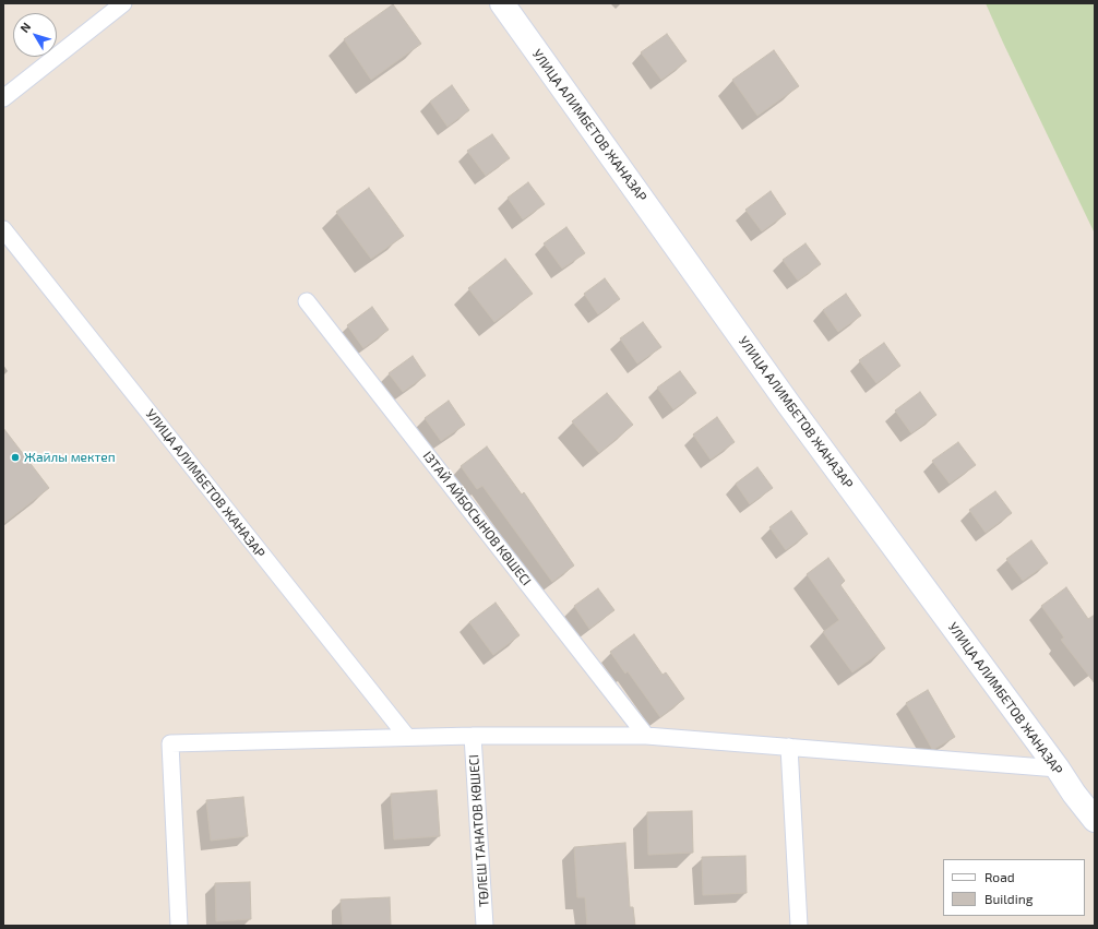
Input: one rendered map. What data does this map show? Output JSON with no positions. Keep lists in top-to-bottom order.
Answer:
{
  "streets": {
    "street": ["УЛИЦА АЛИМБЕТОВ ЖАНАЗАР", "ІЗТАЙ АЙБОСЫНОВ КӨШЕСІ", "ТӨЛЕШ ТАНАТОВ КӨШЕСІ"]
  },
  "places": ["Жайлы мектеп"],
  "legend": ["Road", "Building"],
  "north": "top left"
}
